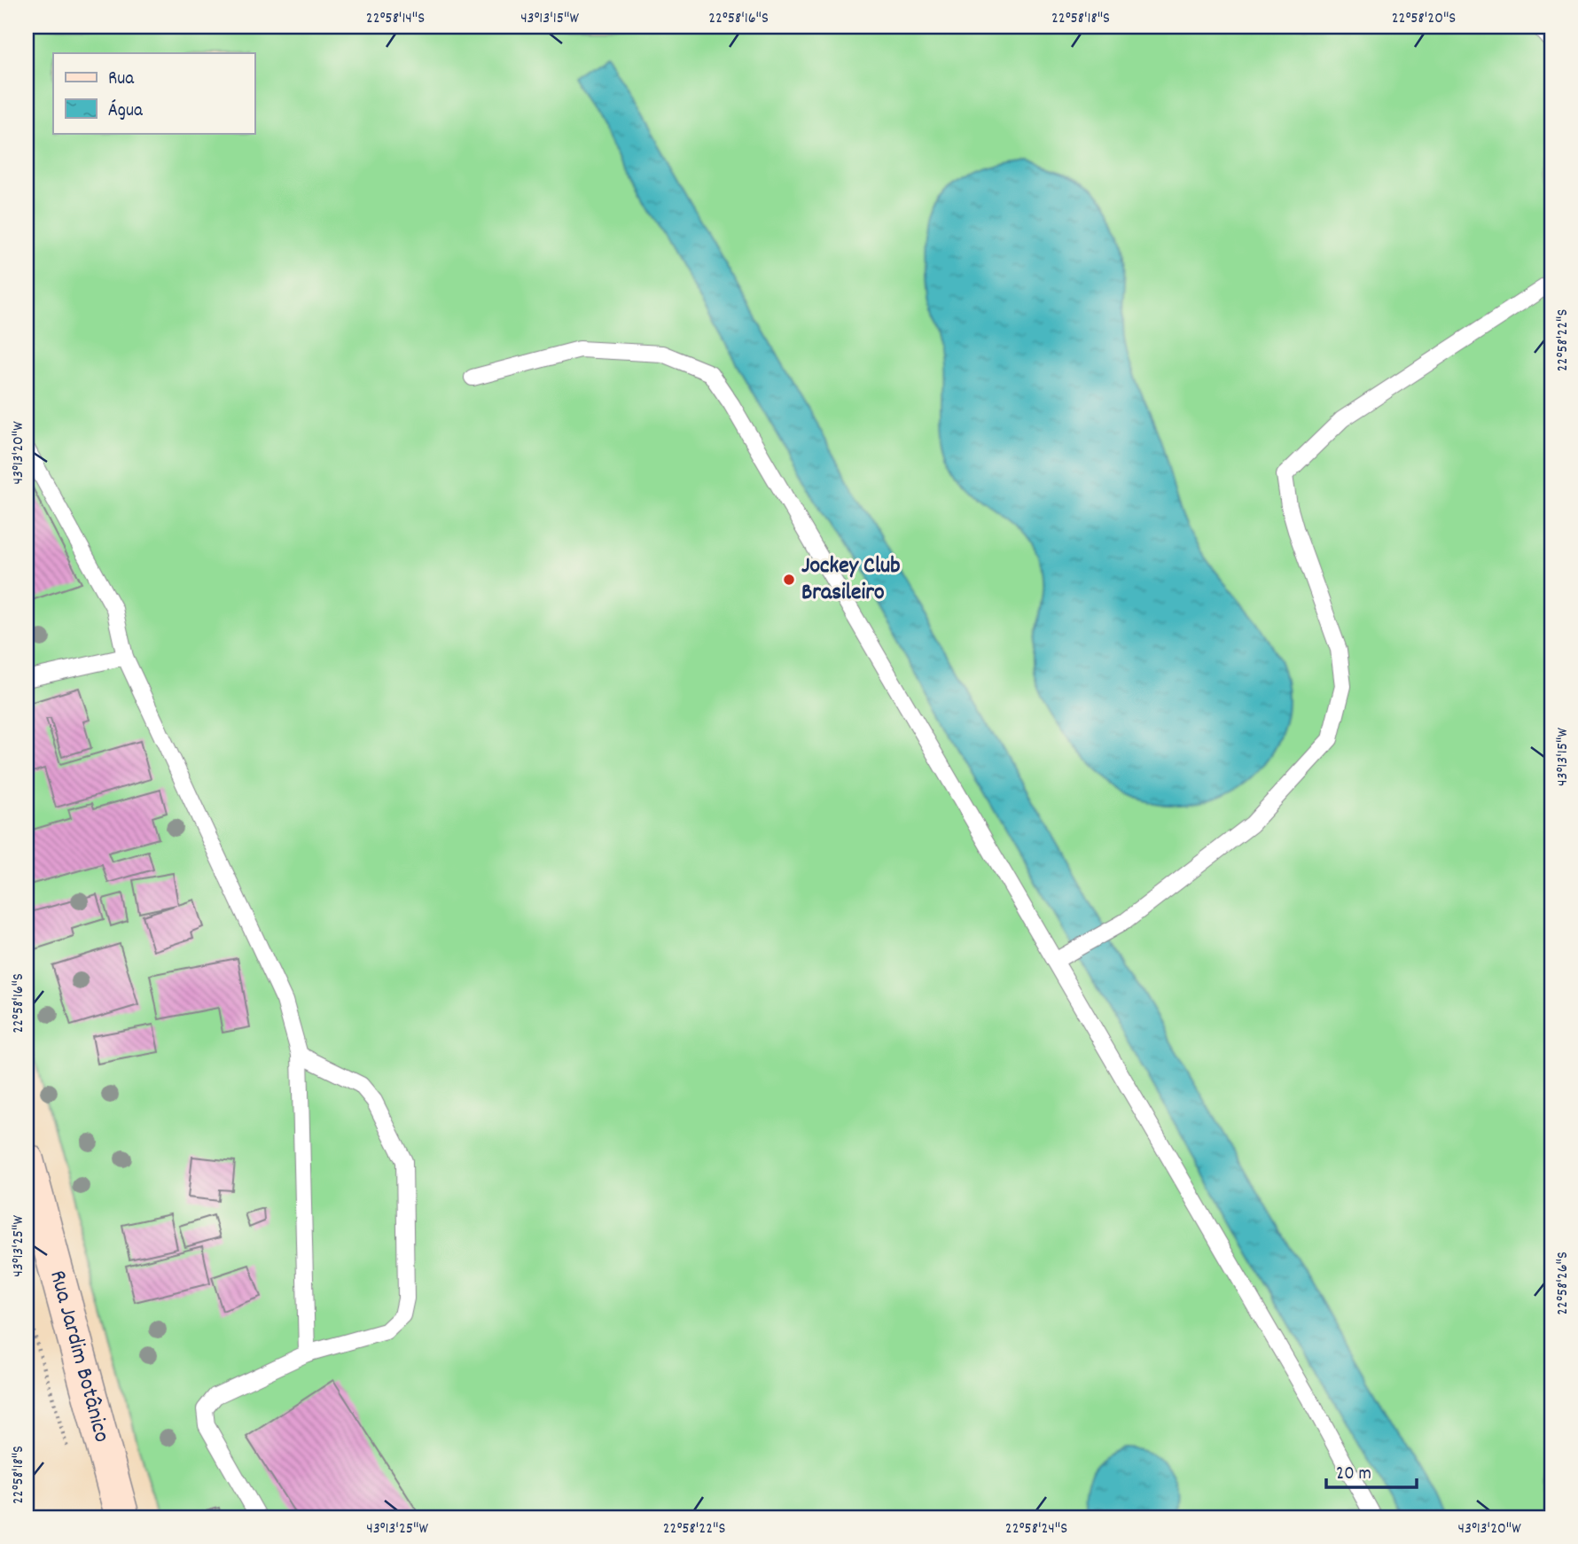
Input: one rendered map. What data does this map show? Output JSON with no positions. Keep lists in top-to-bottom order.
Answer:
{
  "streets": {
    "main road": ["Rua Jardim Botânico"]
  },
  "places": ["Jockey Club Brasileiro"],
  "legend": ["Rua", "Água"],
  "scale_bar": "20 m",
  "coordinates": [
    "22°58'14\"S",
    "43°13'15\"W",
    "22°58'16\"S",
    "22°58'18\"S",
    "22°58'20\"S",
    "22°58'22\"S",
    "43°13'20\"W",
    "43°13'25\"W",
    "22°58'26\"S",
    "22°58'24\"S"
  ]
}
